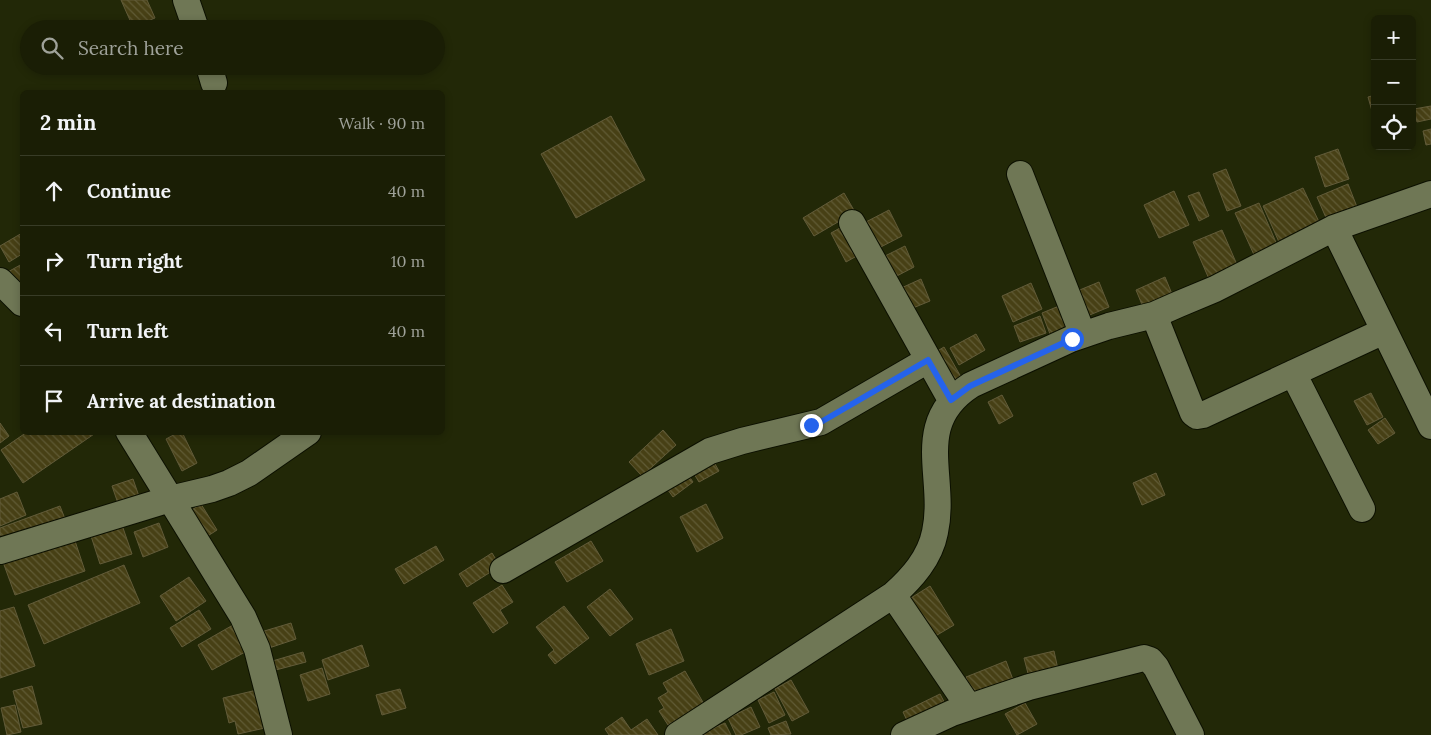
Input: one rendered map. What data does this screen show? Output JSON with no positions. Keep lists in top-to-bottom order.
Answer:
{
  "page": {
    "map_buttons": ["+", "−"],
    "search": "Search here",
    "heading": ["2 min", "Walk · 90 m"],
    "list": [
      ["Continue", "40 m"],
      ["Turn right", "10 m"],
      ["Turn left", "40 m"],
      "Arrive at destination"
    ]
  }
}
